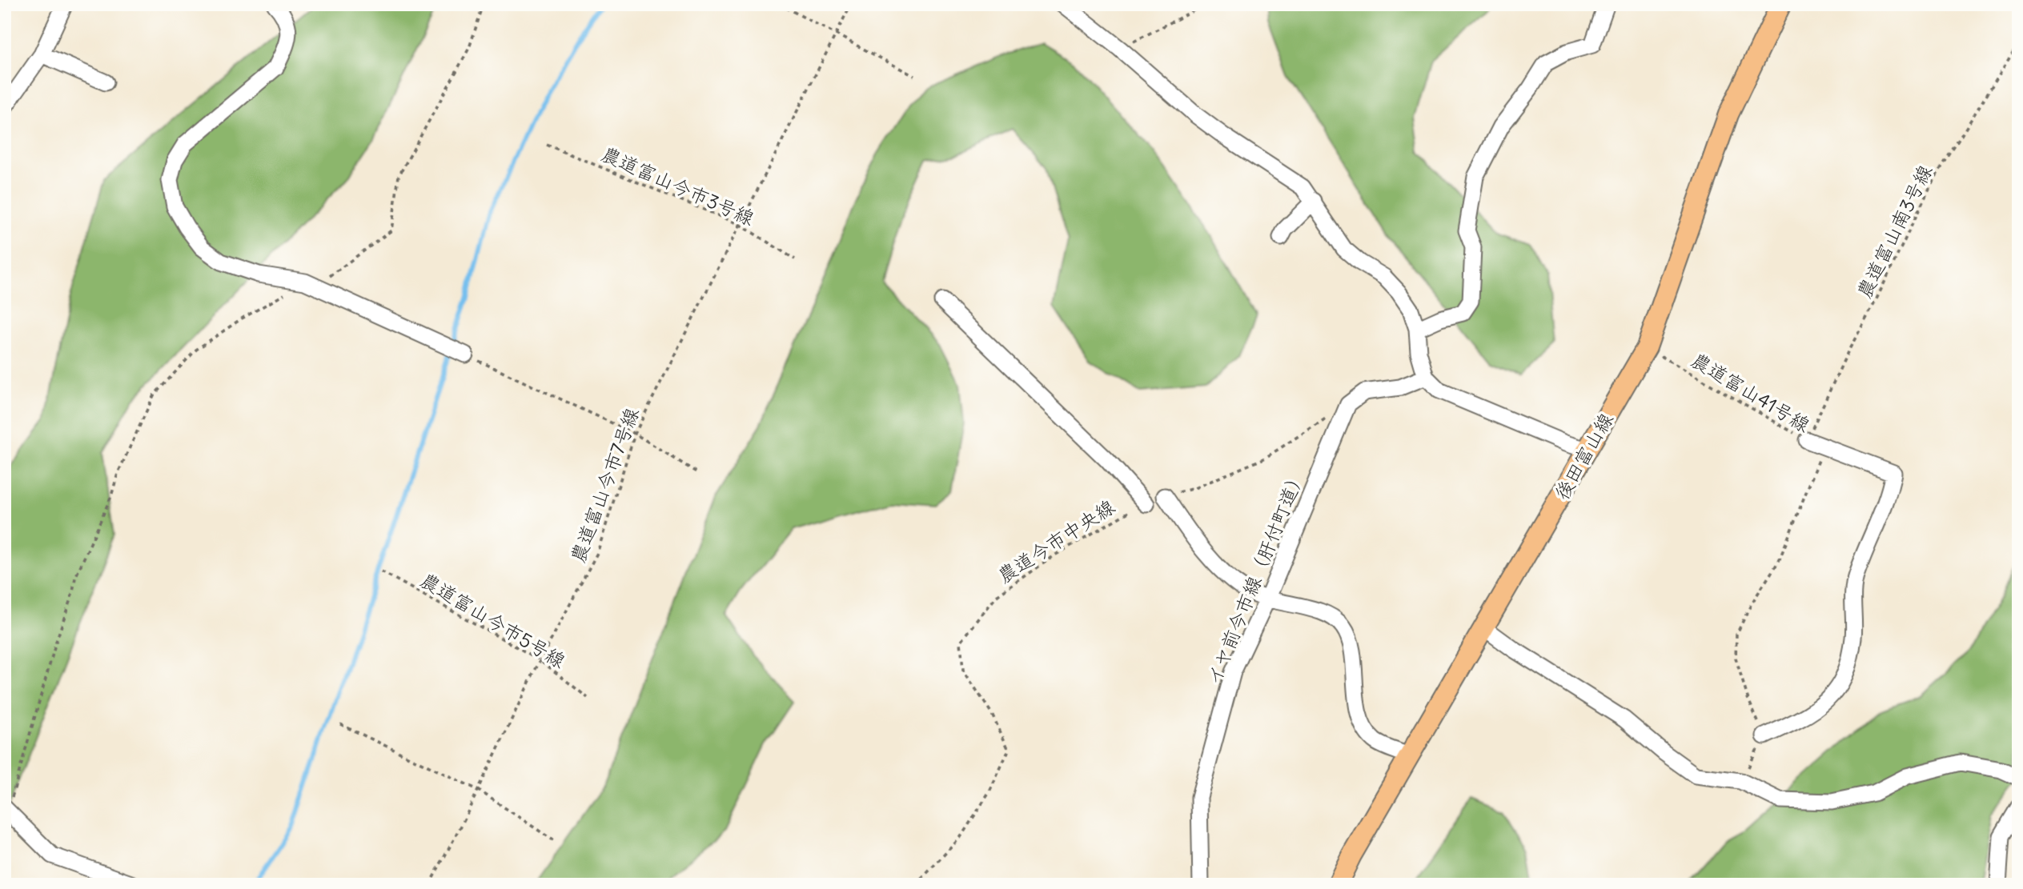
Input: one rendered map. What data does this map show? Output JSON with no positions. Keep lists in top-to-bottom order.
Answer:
{
  "streets": {
    "main road": ["後田富山線"],
    "street": ["イヤ前今市線（肝付町道）"],
    "path": [
      "農道富山今市3号線",
      "農道富山南3号線",
      "農道富山41号線",
      "農道富山今市7号線",
      "農道今市中央線",
      "農道富山今市5号線"
    ]
  },
  "crossings": [
    ["農道富山今市3号線", "農道富山今市7号線"],
    ["農道富山南3号線", "農道富山41号線"],
    ["農道富山41号線", "後田富山線"],
    ["農道富山今市7号線", "農道富山今市5号線"]
  ]
}
